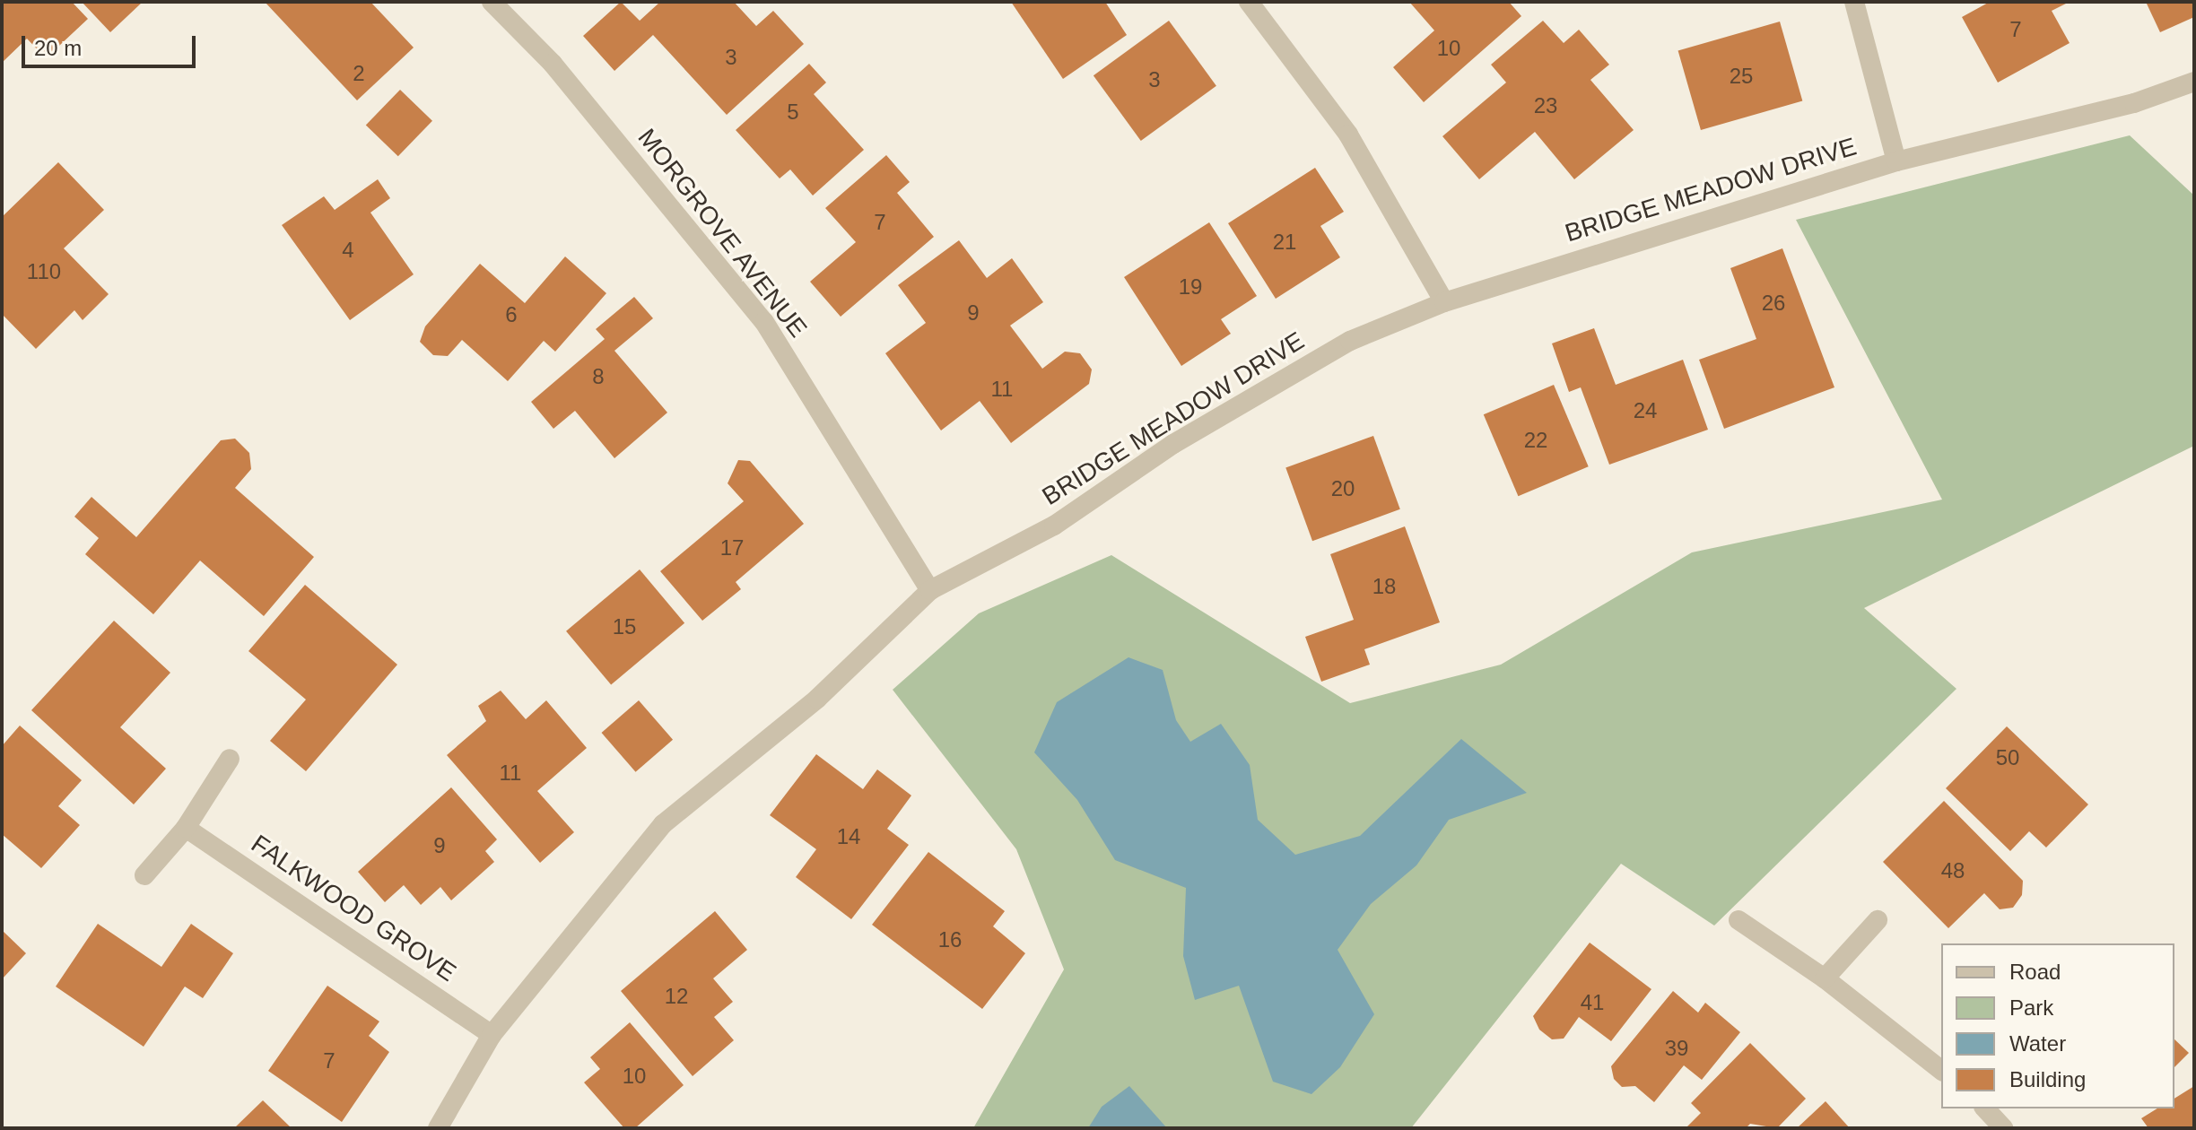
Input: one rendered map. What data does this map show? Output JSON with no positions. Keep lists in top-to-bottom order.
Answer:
{
  "streets": {
    "street": ["BRIDGE MEADOW DRIVE", "MORGROVE AVENUE", "FALKWOOD GROVE"]
  },
  "crossings": [
    ["BRIDGE MEADOW DRIVE", "MORGROVE AVENUE"],
    ["BRIDGE MEADOW DRIVE", "FALKWOOD GROVE"]
  ],
  "house_numbers": [
    "7",
    "10",
    "3",
    "2",
    "25",
    "3",
    "23",
    "5",
    "7",
    "21",
    "4",
    "110",
    "19",
    "26",
    "9",
    "6",
    "8",
    "11",
    "24",
    "22",
    "20",
    "17",
    "18",
    "15",
    "50",
    "11",
    "14",
    "9",
    "48",
    "16",
    "12",
    "41",
    "39",
    "7",
    "10"
  ],
  "legend": [
    "Road",
    "Park",
    "Water",
    "Building"
  ],
  "scale_bar": "20 m"
}
